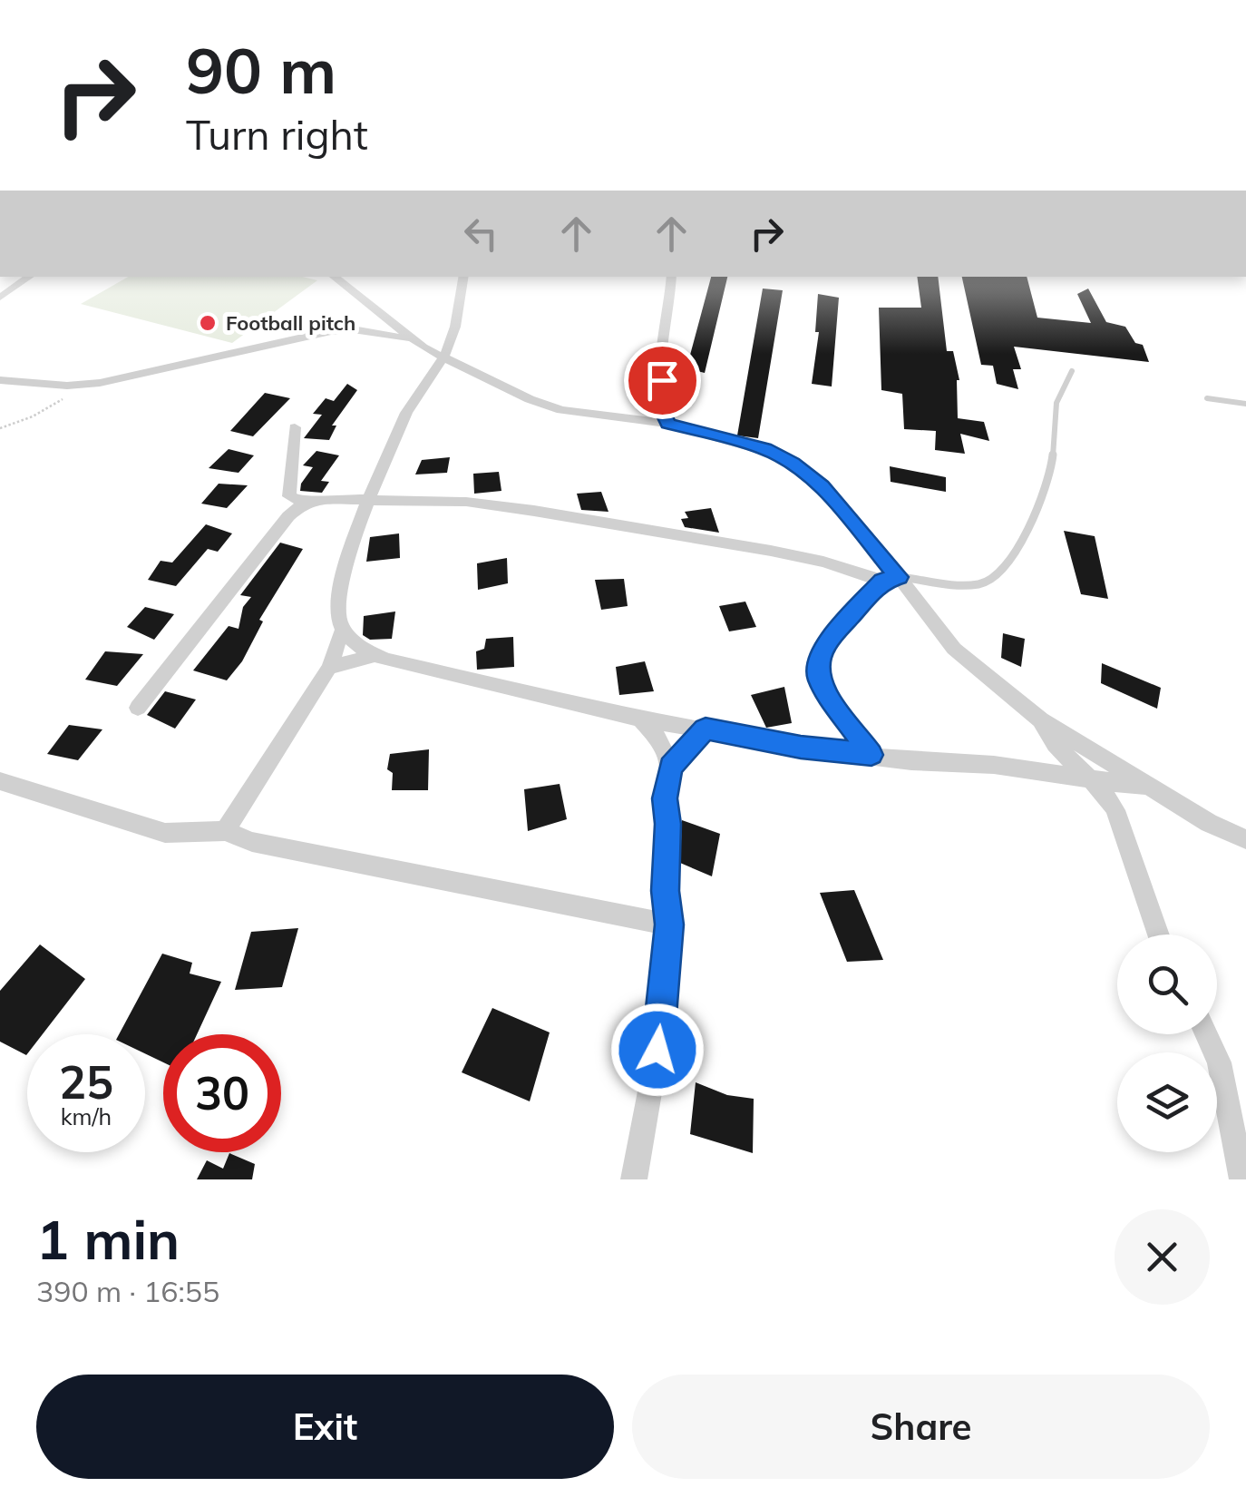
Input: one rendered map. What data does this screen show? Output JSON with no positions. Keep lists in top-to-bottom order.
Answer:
{
  "places": ["Football pitch"],
  "page": {
    "turn": ["90 m", "Turn right"],
    "speed": "25 km/h",
    "limit": "30",
    "heading": ["1 min", "390 m · 16:55"],
    "buttons": ["Exit", "Share"]
  }
}
